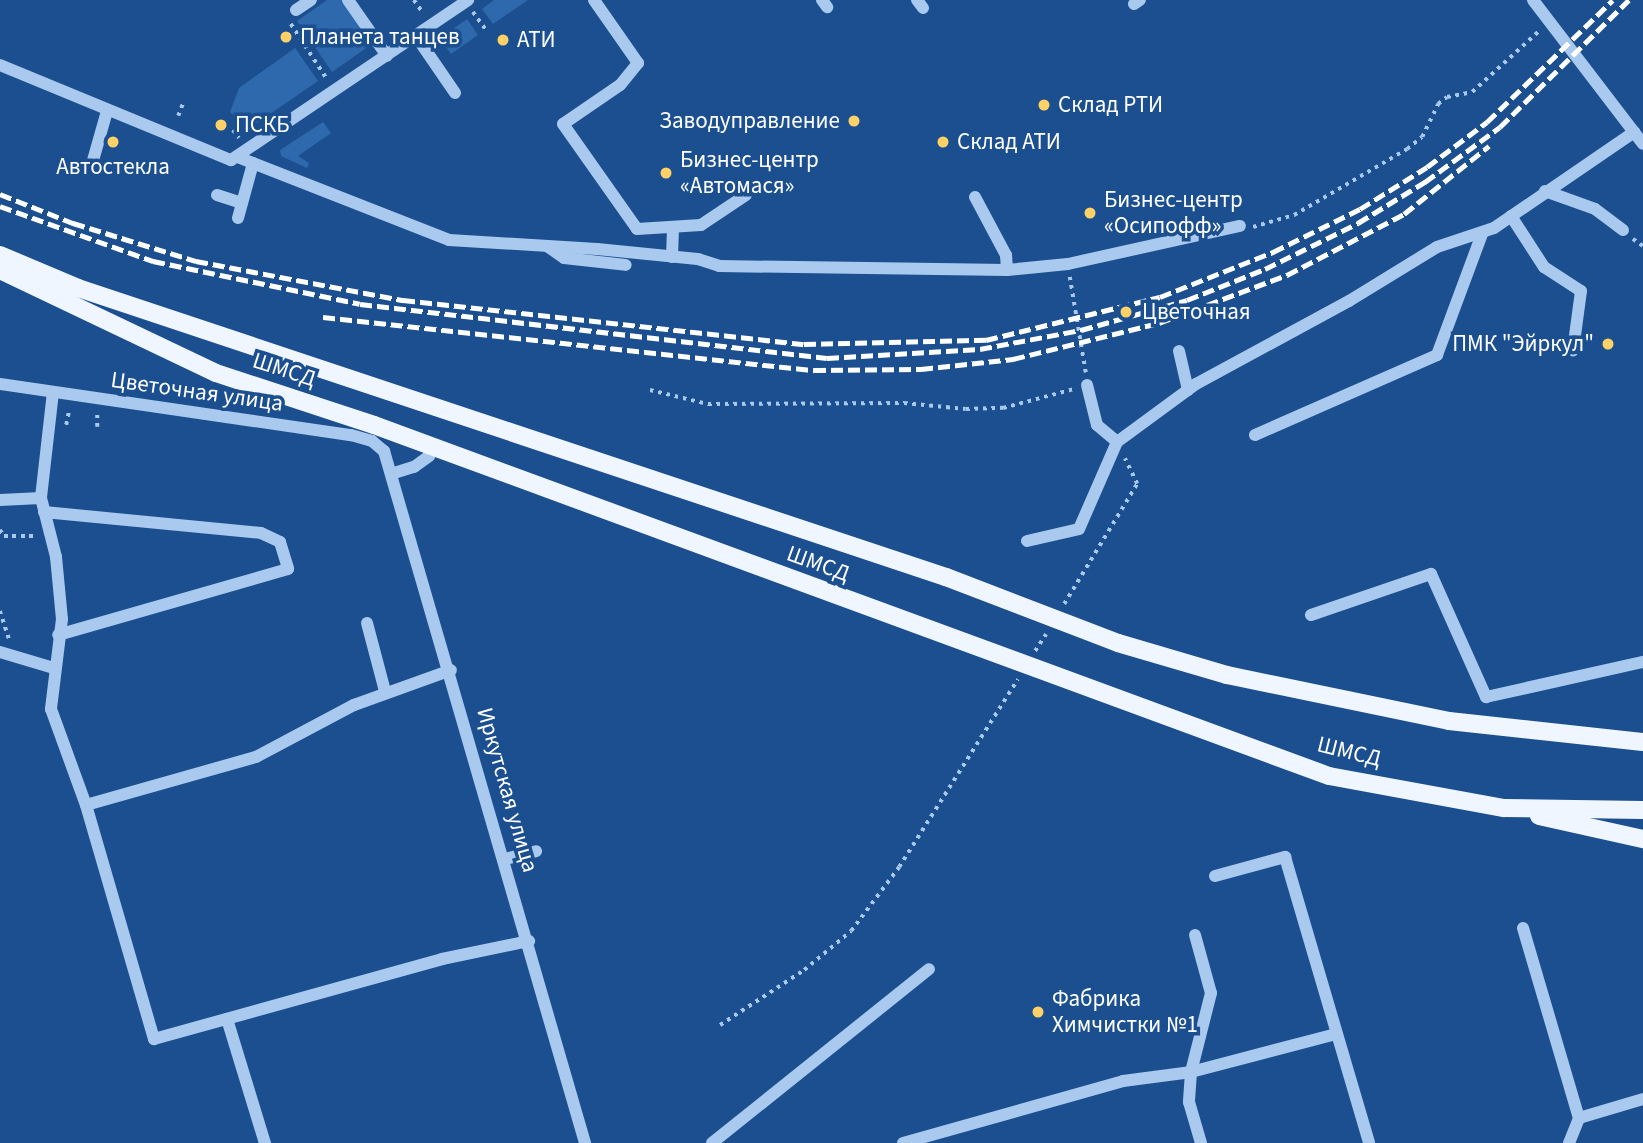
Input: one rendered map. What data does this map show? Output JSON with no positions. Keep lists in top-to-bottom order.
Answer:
{
  "streets": {
    "main road": ["ШМСД"],
    "street": ["Цветочная улица", "Иркутская улица"]
  },
  "crossings": [
    ["Цветочная улица", "Иркутская улица"]
  ],
  "places": [
    "Планета танцев",
    "АТИ",
    "Склад РТИ",
    "Заводуправление",
    "ПСКБ",
    "Автостекла",
    "Склад АТИ",
    "Бизнес-центр «Автомася»",
    "Бизнес-центр «Осипофф»",
    "Цветочная",
    "ПМК \"Эйркул\"",
    "Фабрика Химчистки №1"
  ]
}
